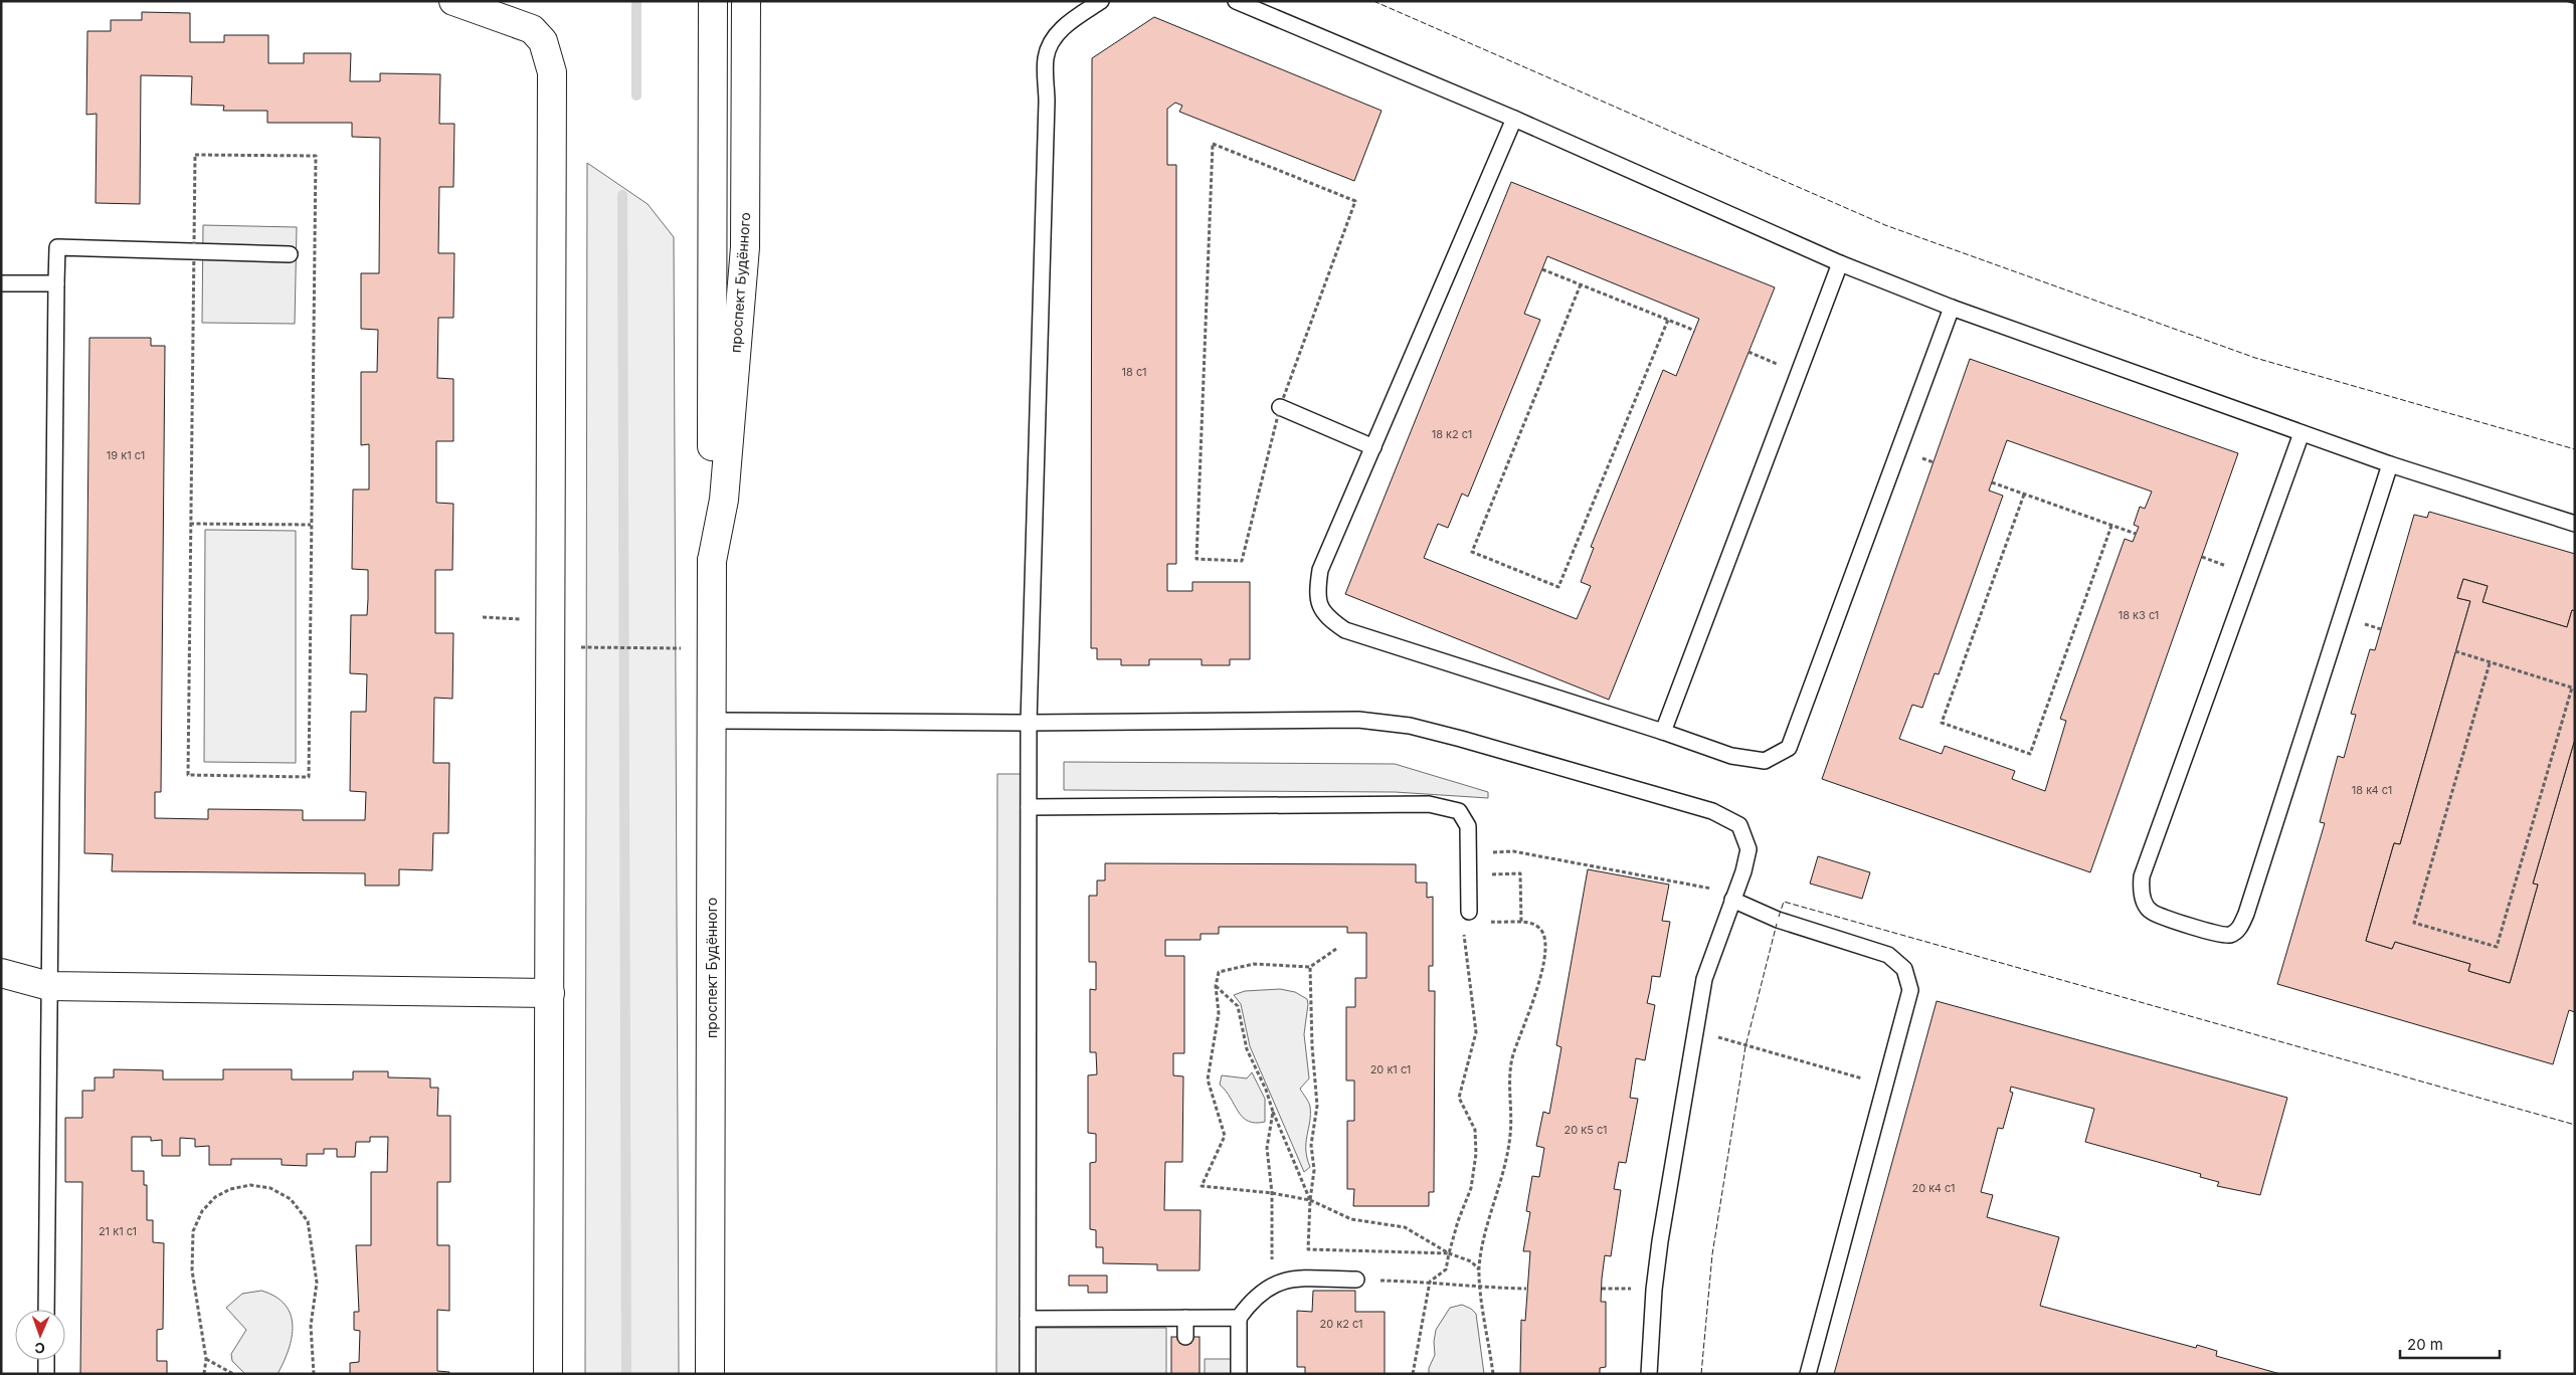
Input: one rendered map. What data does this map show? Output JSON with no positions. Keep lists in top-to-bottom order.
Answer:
{
  "streets": {
    "street": ["проспект Будённого"]
  },
  "house_numbers": [
    "18 с1",
    "18 к2 с1",
    "19 к1 с1",
    "18 к3 с1",
    "18 к4 с1",
    "20 к1 с1",
    "20 к5 с1",
    "20 к4 с1",
    "21 к1 с1",
    "20 к2 с1"
  ],
  "scale_bar": "20 m",
  "north": "bottom"
}
